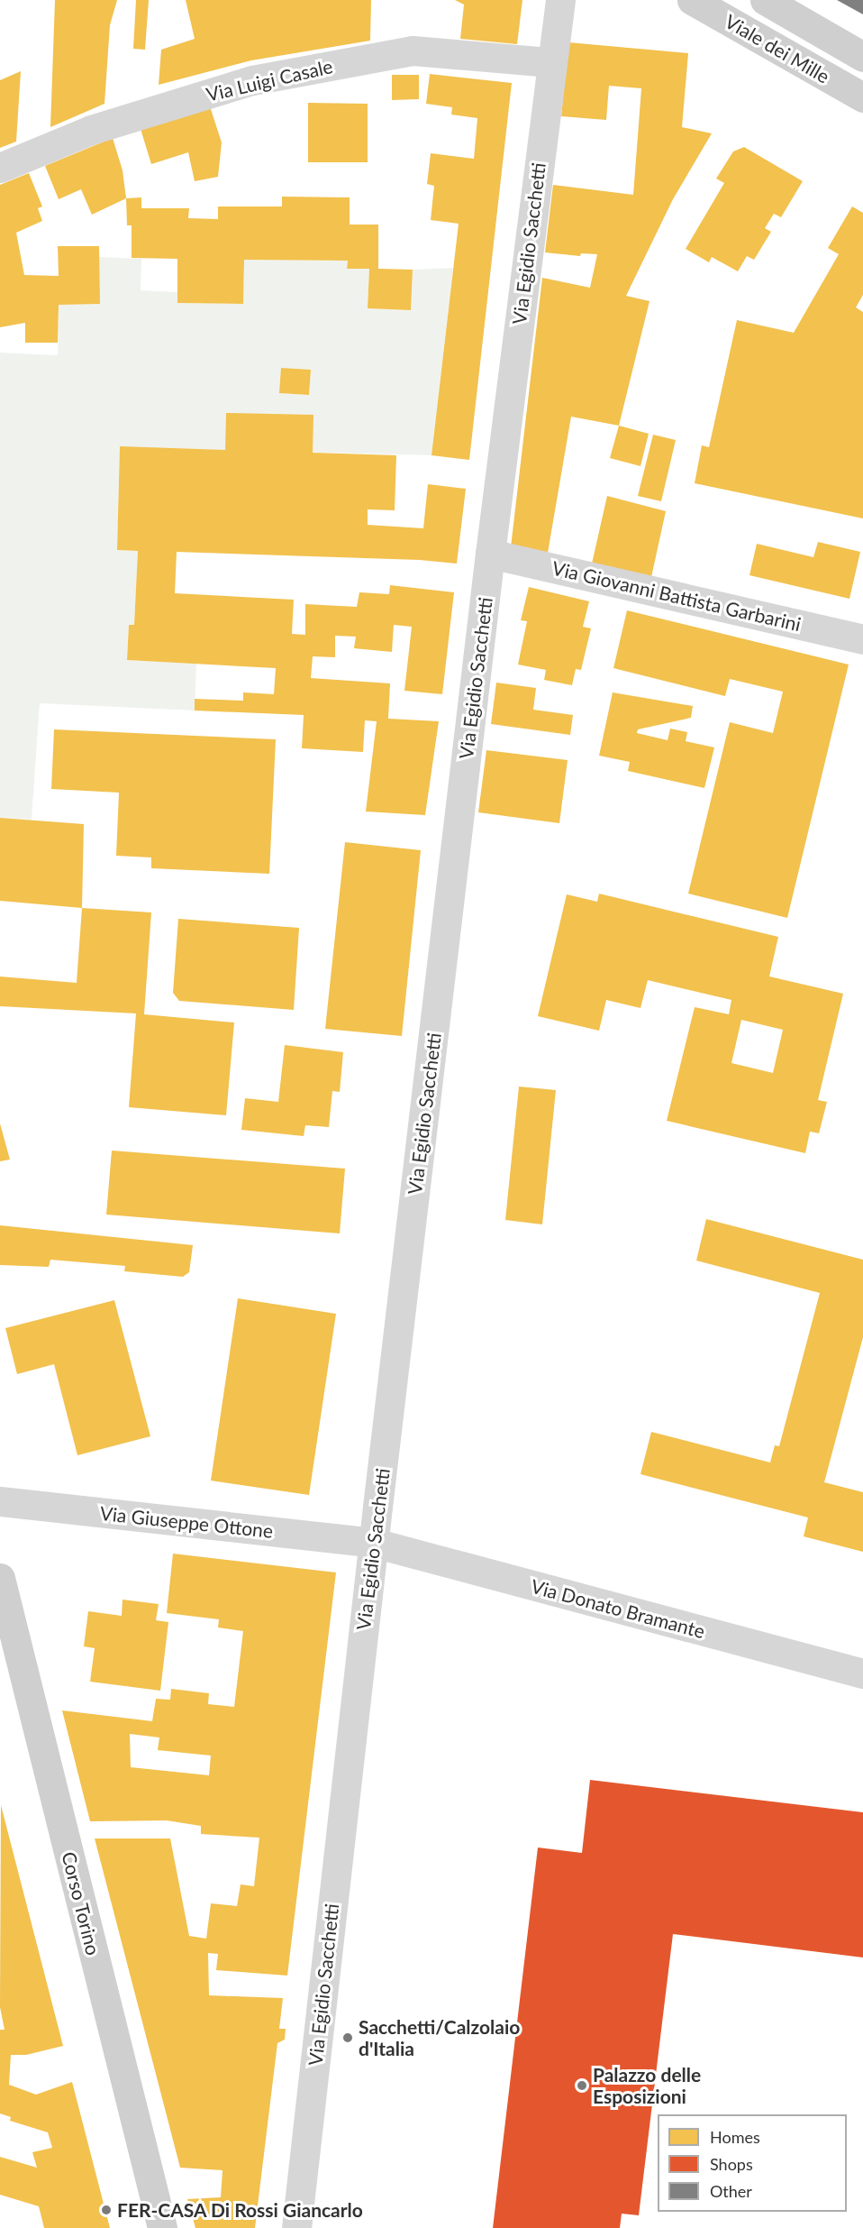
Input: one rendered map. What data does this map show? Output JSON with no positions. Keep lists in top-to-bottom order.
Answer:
{
  "streets": {
    "main road": ["Viale dei Mille", "Corso Torino"],
    "street": [
      "Via Luigi Casale",
      "Via Egidio Sacchetti",
      "Via Giovanni Battista Garbarini",
      "Via Giuseppe Ottone",
      "Via Donato Bramante"
    ]
  },
  "crossings": [
    ["Via Luigi Casale", "Via Egidio Sacchetti"],
    ["Via Egidio Sacchetti", "Via Giovanni Battista Garbarini"],
    ["Via Egidio Sacchetti", "Via Giuseppe Ottone"],
    ["Via Egidio Sacchetti", "Via Donato Bramante"],
    ["Via Giuseppe Ottone", "Via Donato Bramante"]
  ],
  "places": ["Sacchetti/Calzolaio d'Italia", "Palazzo delle Esposizioni", "FER-CASA Di Rossi Giancarlo"],
  "legend": ["Homes", "Shops", "Other"]
}
